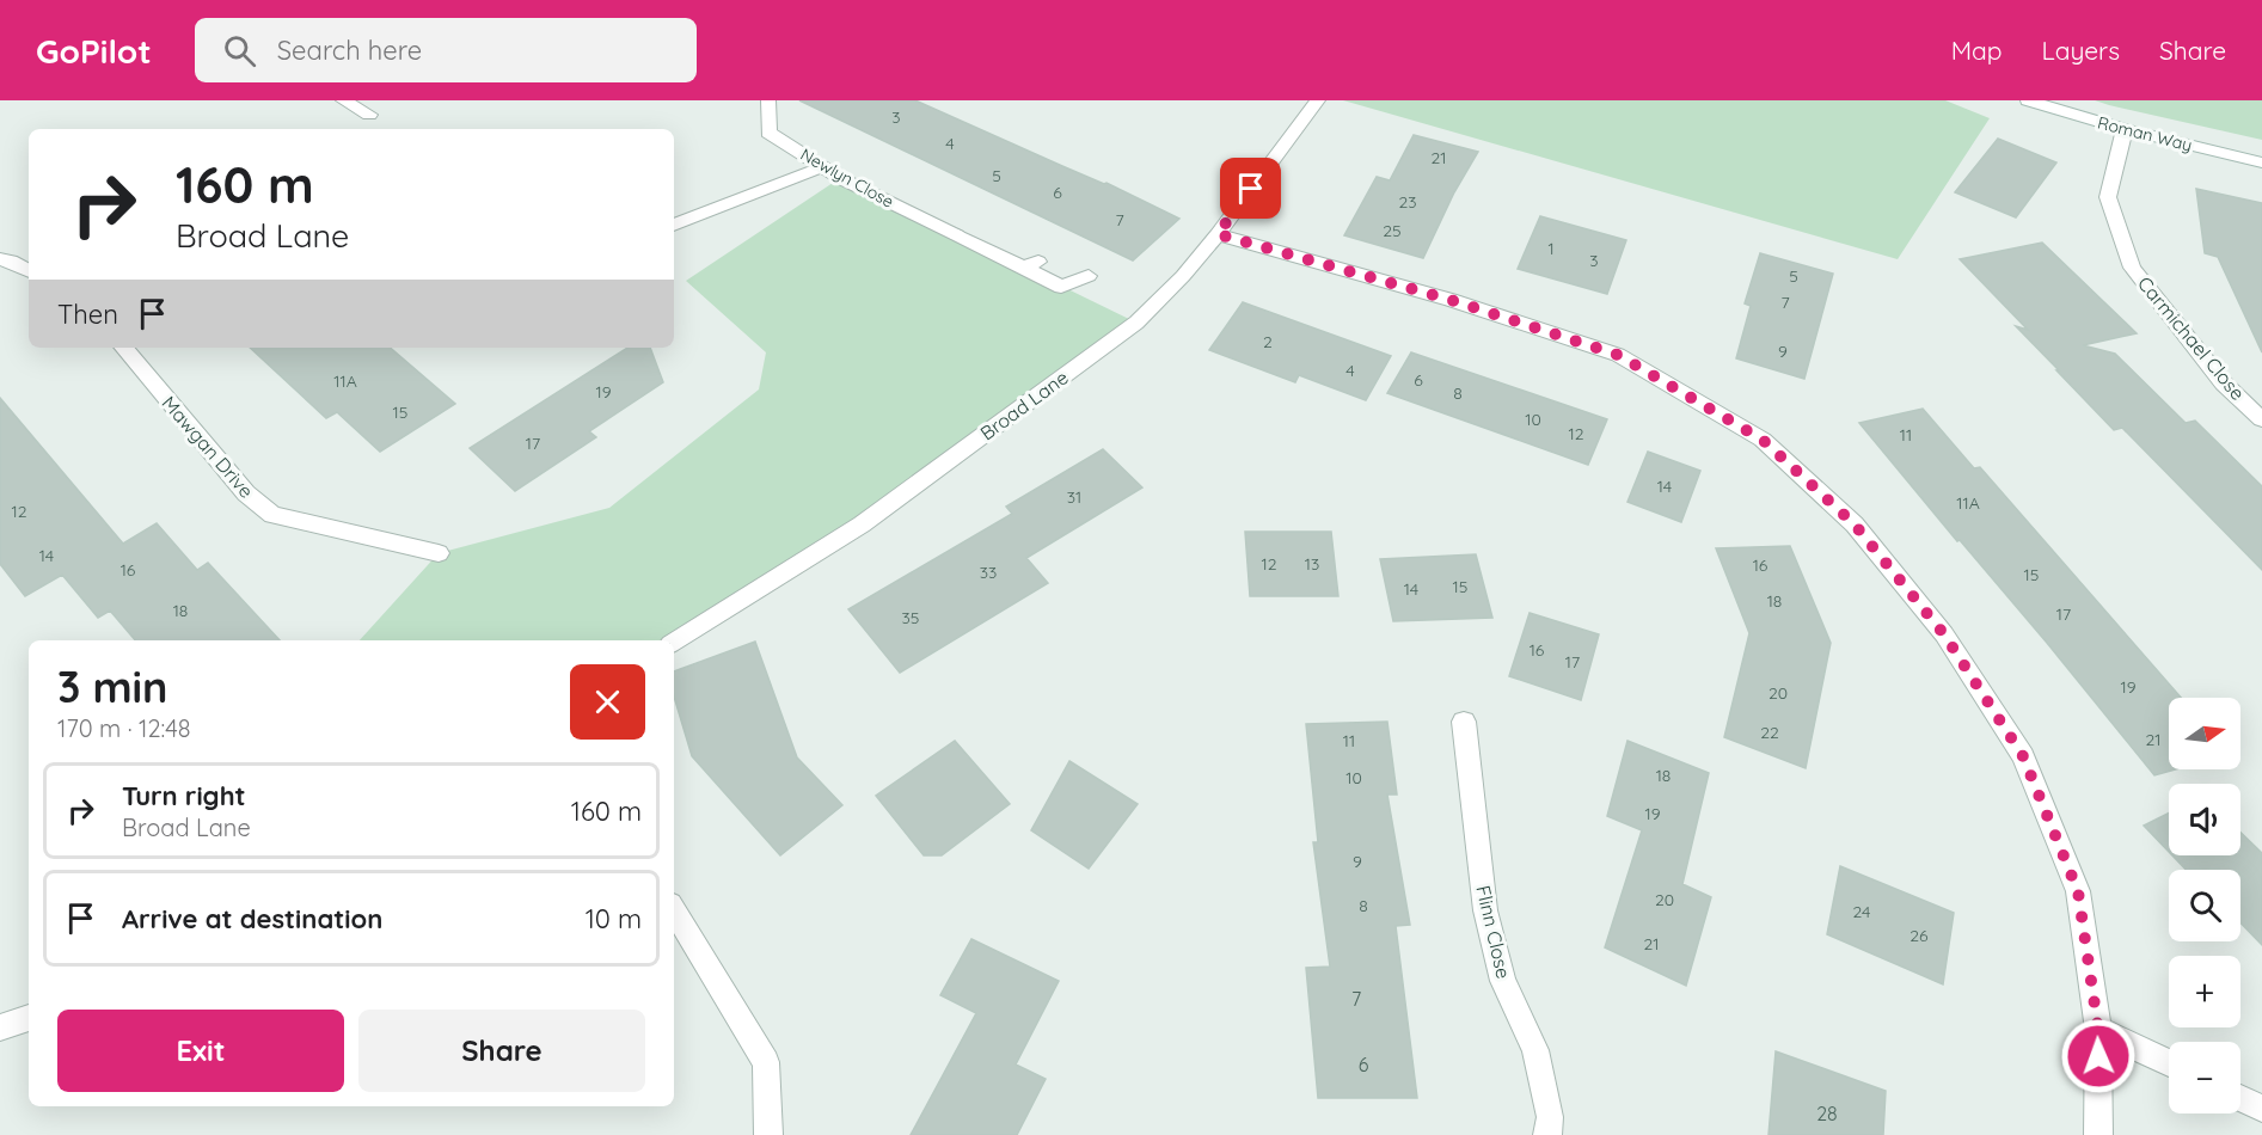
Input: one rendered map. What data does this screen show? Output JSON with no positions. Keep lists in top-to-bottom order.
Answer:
{
  "streets": {
    "street": [
      "Roman Way",
      "Newlyn Close",
      "Carmichael Close",
      "Broad Lane",
      "Mawgan Drive",
      "Flinn Close"
    ]
  },
  "crossings": [
    ["Roman Way", "Carmichael Close"]
  ],
  "house_numbers": [
    "3",
    "4",
    "21",
    "5",
    "6",
    "23",
    "7",
    "25",
    "1",
    "3",
    "5",
    "7",
    "2",
    "9",
    "4",
    "6",
    "11A",
    "19",
    "8",
    "15",
    "10",
    "12",
    "11",
    "17",
    "14",
    "31",
    "11A",
    "12",
    "14",
    "12",
    "13",
    "16",
    "16",
    "33",
    "15",
    "15",
    "14",
    "18",
    "18",
    "17",
    "35",
    "16",
    "17",
    "19",
    "20",
    "22",
    "21",
    "11",
    "18",
    "10",
    "19",
    "9",
    "20",
    "8",
    "24",
    "26",
    "21",
    "7",
    "6",
    "28"
  ],
  "north": "right",
  "page": {
    "header": "GoPilot",
    "search": "Search here",
    "nav": ["Map", "Layers", "Share"],
    "turn": ["160 m", "Broad Lane"],
    "then": "Then",
    "heading": ["3 min", "170 m · 12:48"],
    "map_buttons": ["+", "−"],
    "list": [
      {
        "name": "Turn right",
        "note": "Broad Lane",
        "value": "160 m"
      },
      {
        "name": "Arrive at destination",
        "value": "10 m"
      }
    ],
    "buttons": ["Exit", "Share"]
  }
}
